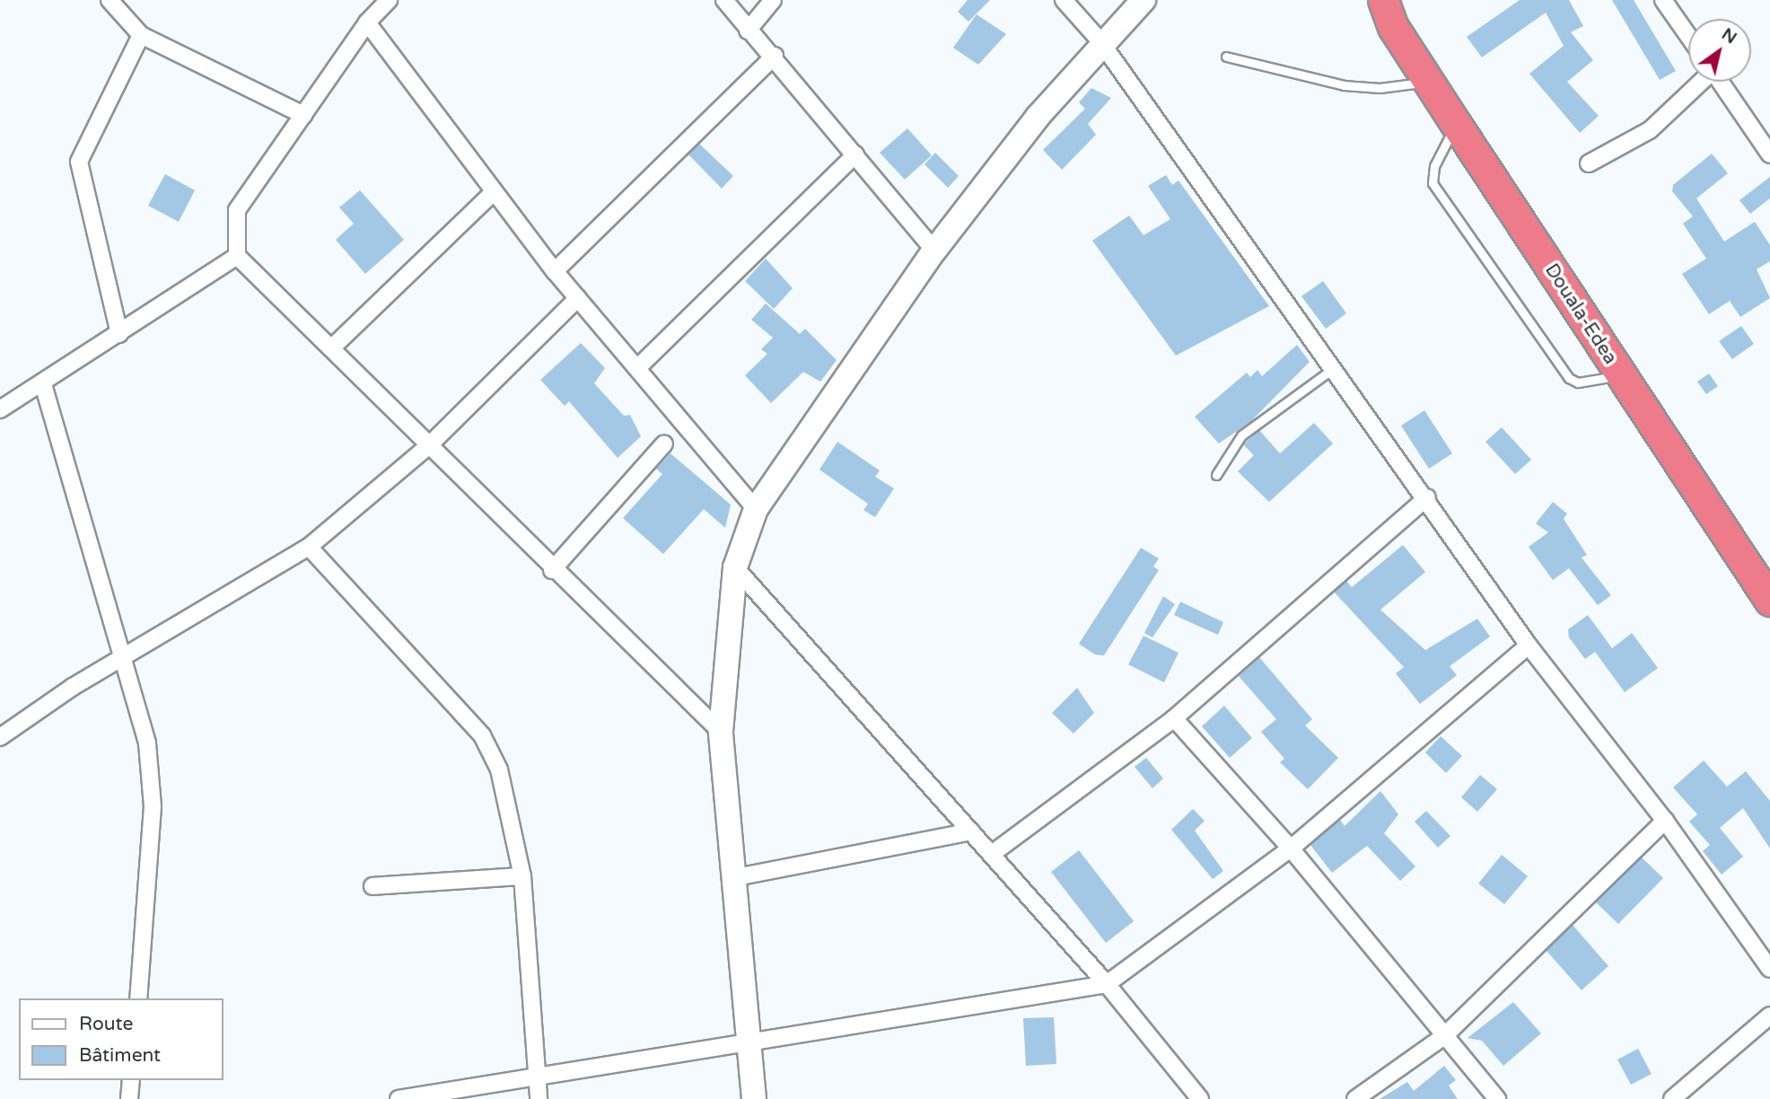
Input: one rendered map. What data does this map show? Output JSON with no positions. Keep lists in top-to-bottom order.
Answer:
{
  "streets": {
    "highway": ["Douala-Edea"]
  },
  "legend": ["Route", "Bâtiment"],
  "north": "top right"
}
